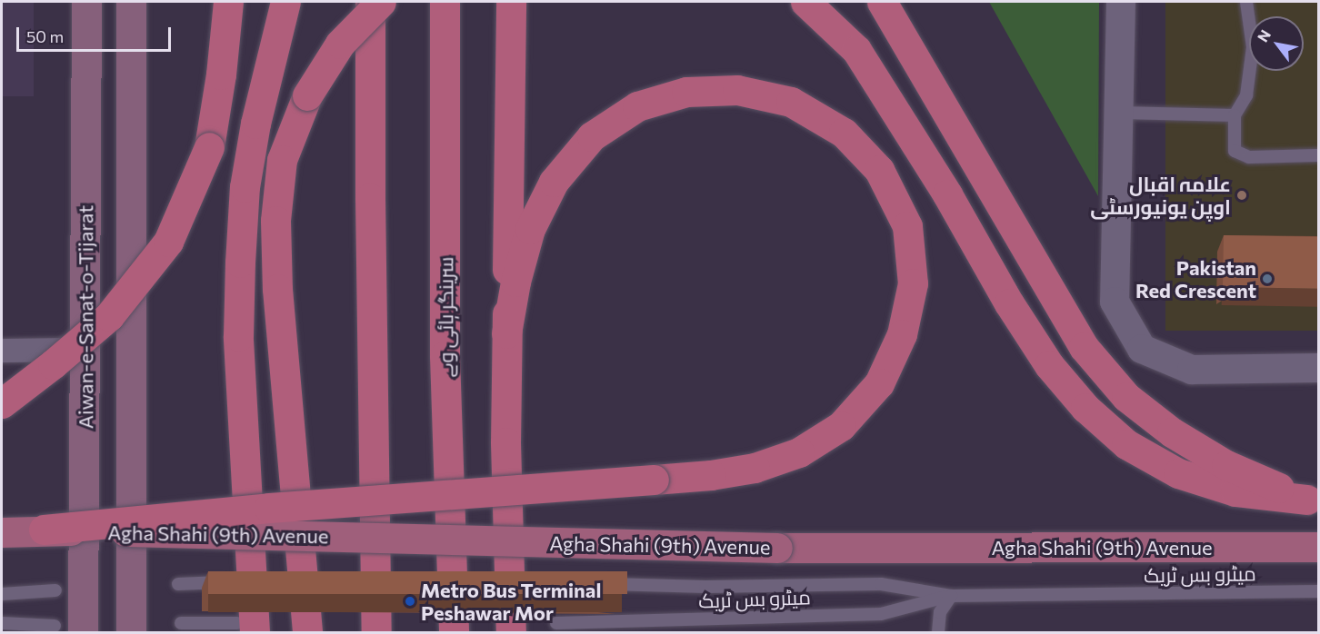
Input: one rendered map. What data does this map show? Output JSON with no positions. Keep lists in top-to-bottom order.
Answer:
{
  "streets": {
    "highway": ["سرینگر ہائی وے"],
    "main road": ["Aiwan-e-Sanat-o-Tijarat", "Agha Shahi (9th) Avenue"],
    "lane": ["میٹرو بس ٹریک"]
  },
  "places": ["علامہ اقبال اوپن یونیورسٹی", "Pakistan Red Crescent", "Metro Bus Terminal Peshawar Mor"],
  "scale_bar": "50 m",
  "north": "top left"
}
